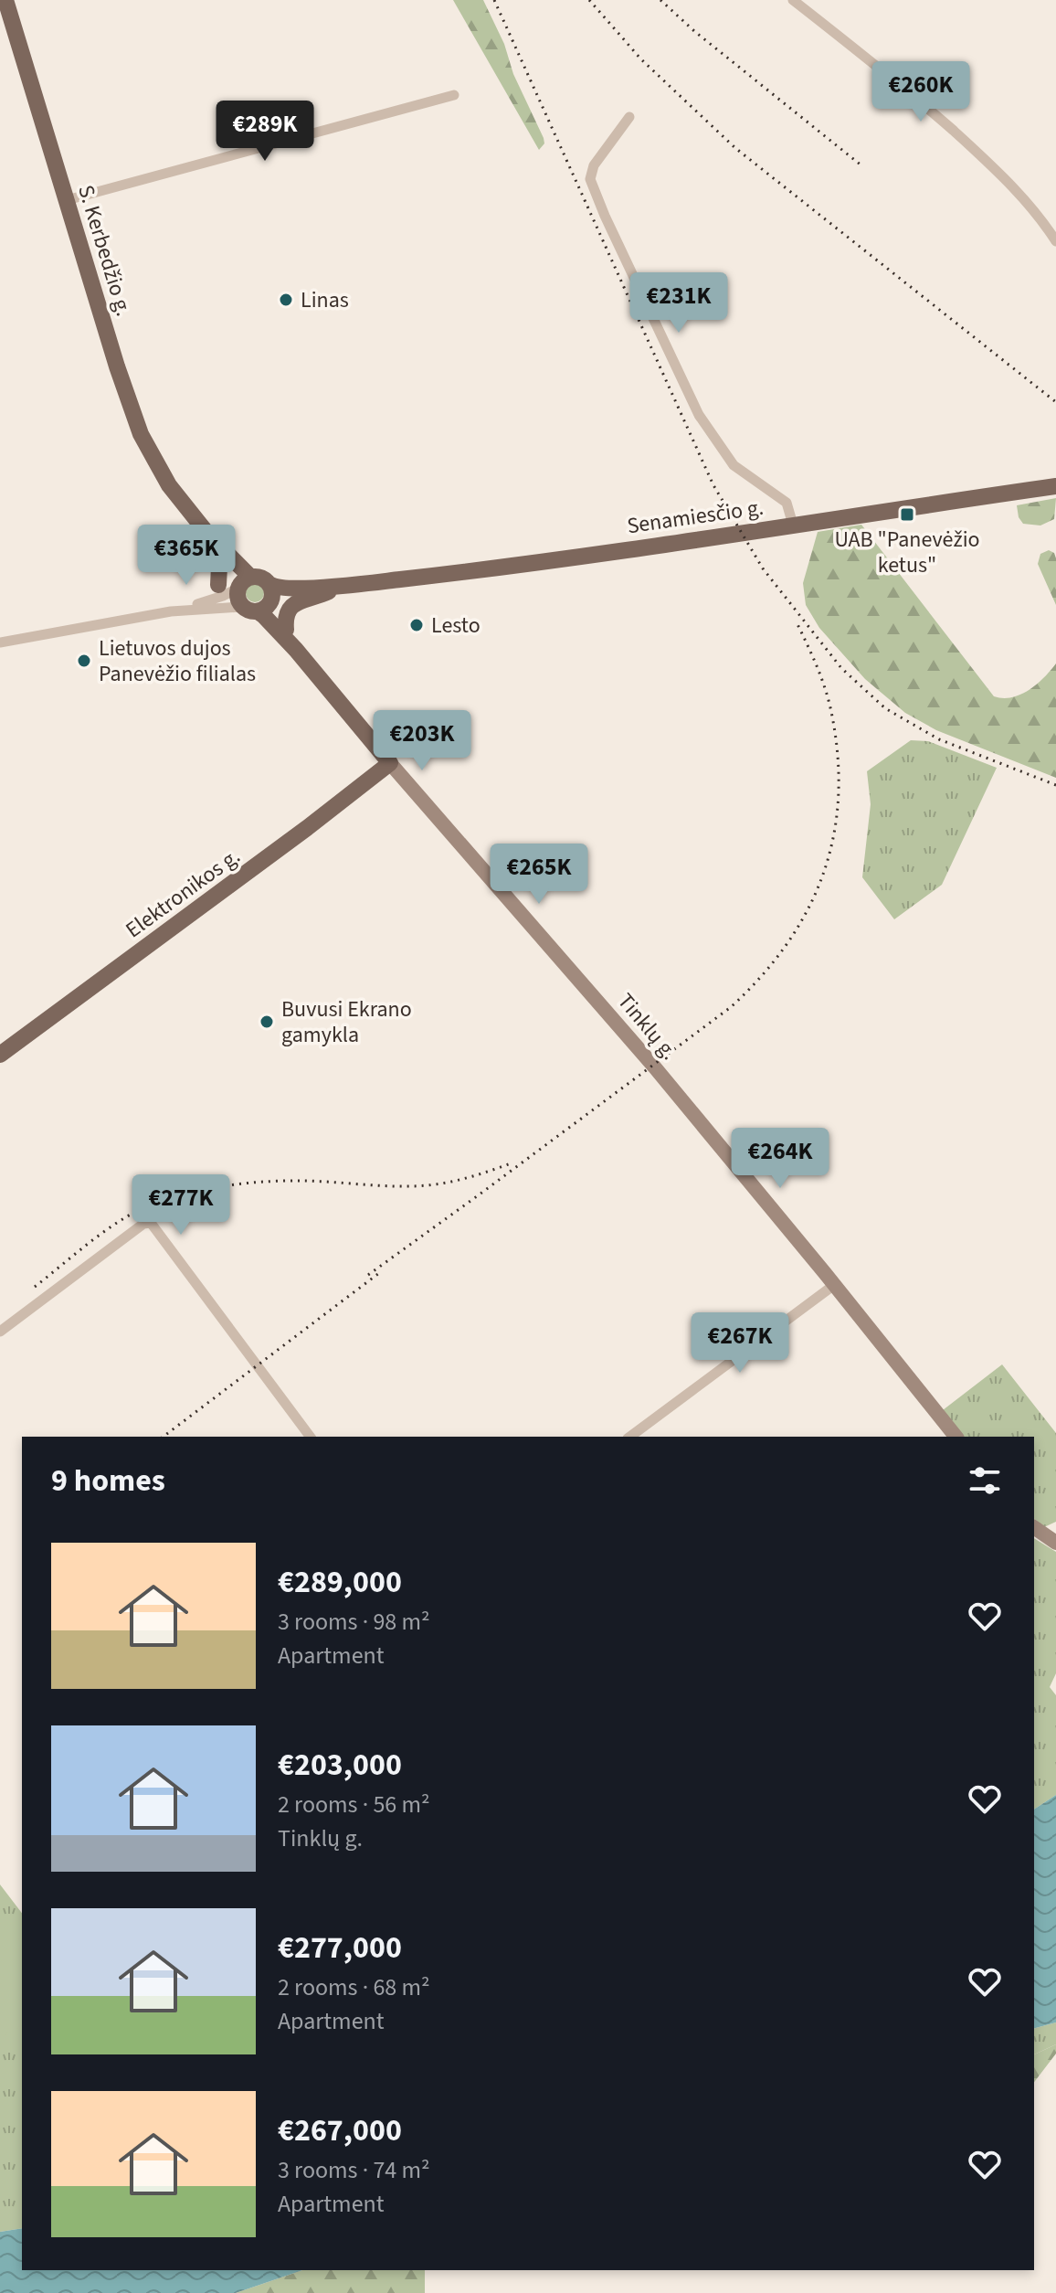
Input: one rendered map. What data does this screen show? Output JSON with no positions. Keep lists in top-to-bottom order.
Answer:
{
  "streets": {
    "main road": [
      "S. Kerbedžio g.",
      "Senamiesčio g.",
      "Elektronikos g.",
      "Tinklų g."
    ]
  },
  "crossings": [
    ["S. Kerbedžio g.", "Senamiesčio g."],
    ["Senamiesčio g.", "Tinklų g."],
    ["Elektronikos g.", "Tinklų g."]
  ],
  "places": {
    "other": [
      "Linas",
      "Lesto",
      "Lietuvos dujos Panevėžio filialas",
      "Buvusi Ekrano gamykla"
    ],
    "transit": ["UAB \"Panevėžio ketus\""]
  },
  "page": {
    "price": [
      "€260K",
      "€289K",
      "€231K",
      "€365K",
      "€203K",
      "€265K",
      "€264K",
      "€277K",
      "€267K"
    ],
    "heading": "9 homes",
    "list": [
      {
        "name": "€289,000",
        "note": "3 rooms · 98 m² · Apartment"
      },
      {
        "name": "€203,000",
        "note": "2 rooms · 56 m² · Tinklų g."
      },
      {
        "name": "€277,000",
        "note": "2 rooms · 68 m² · Apartment"
      },
      {
        "name": "€267,000",
        "note": "3 rooms · 74 m² · Apartment"
      }
    ]
  }
}
